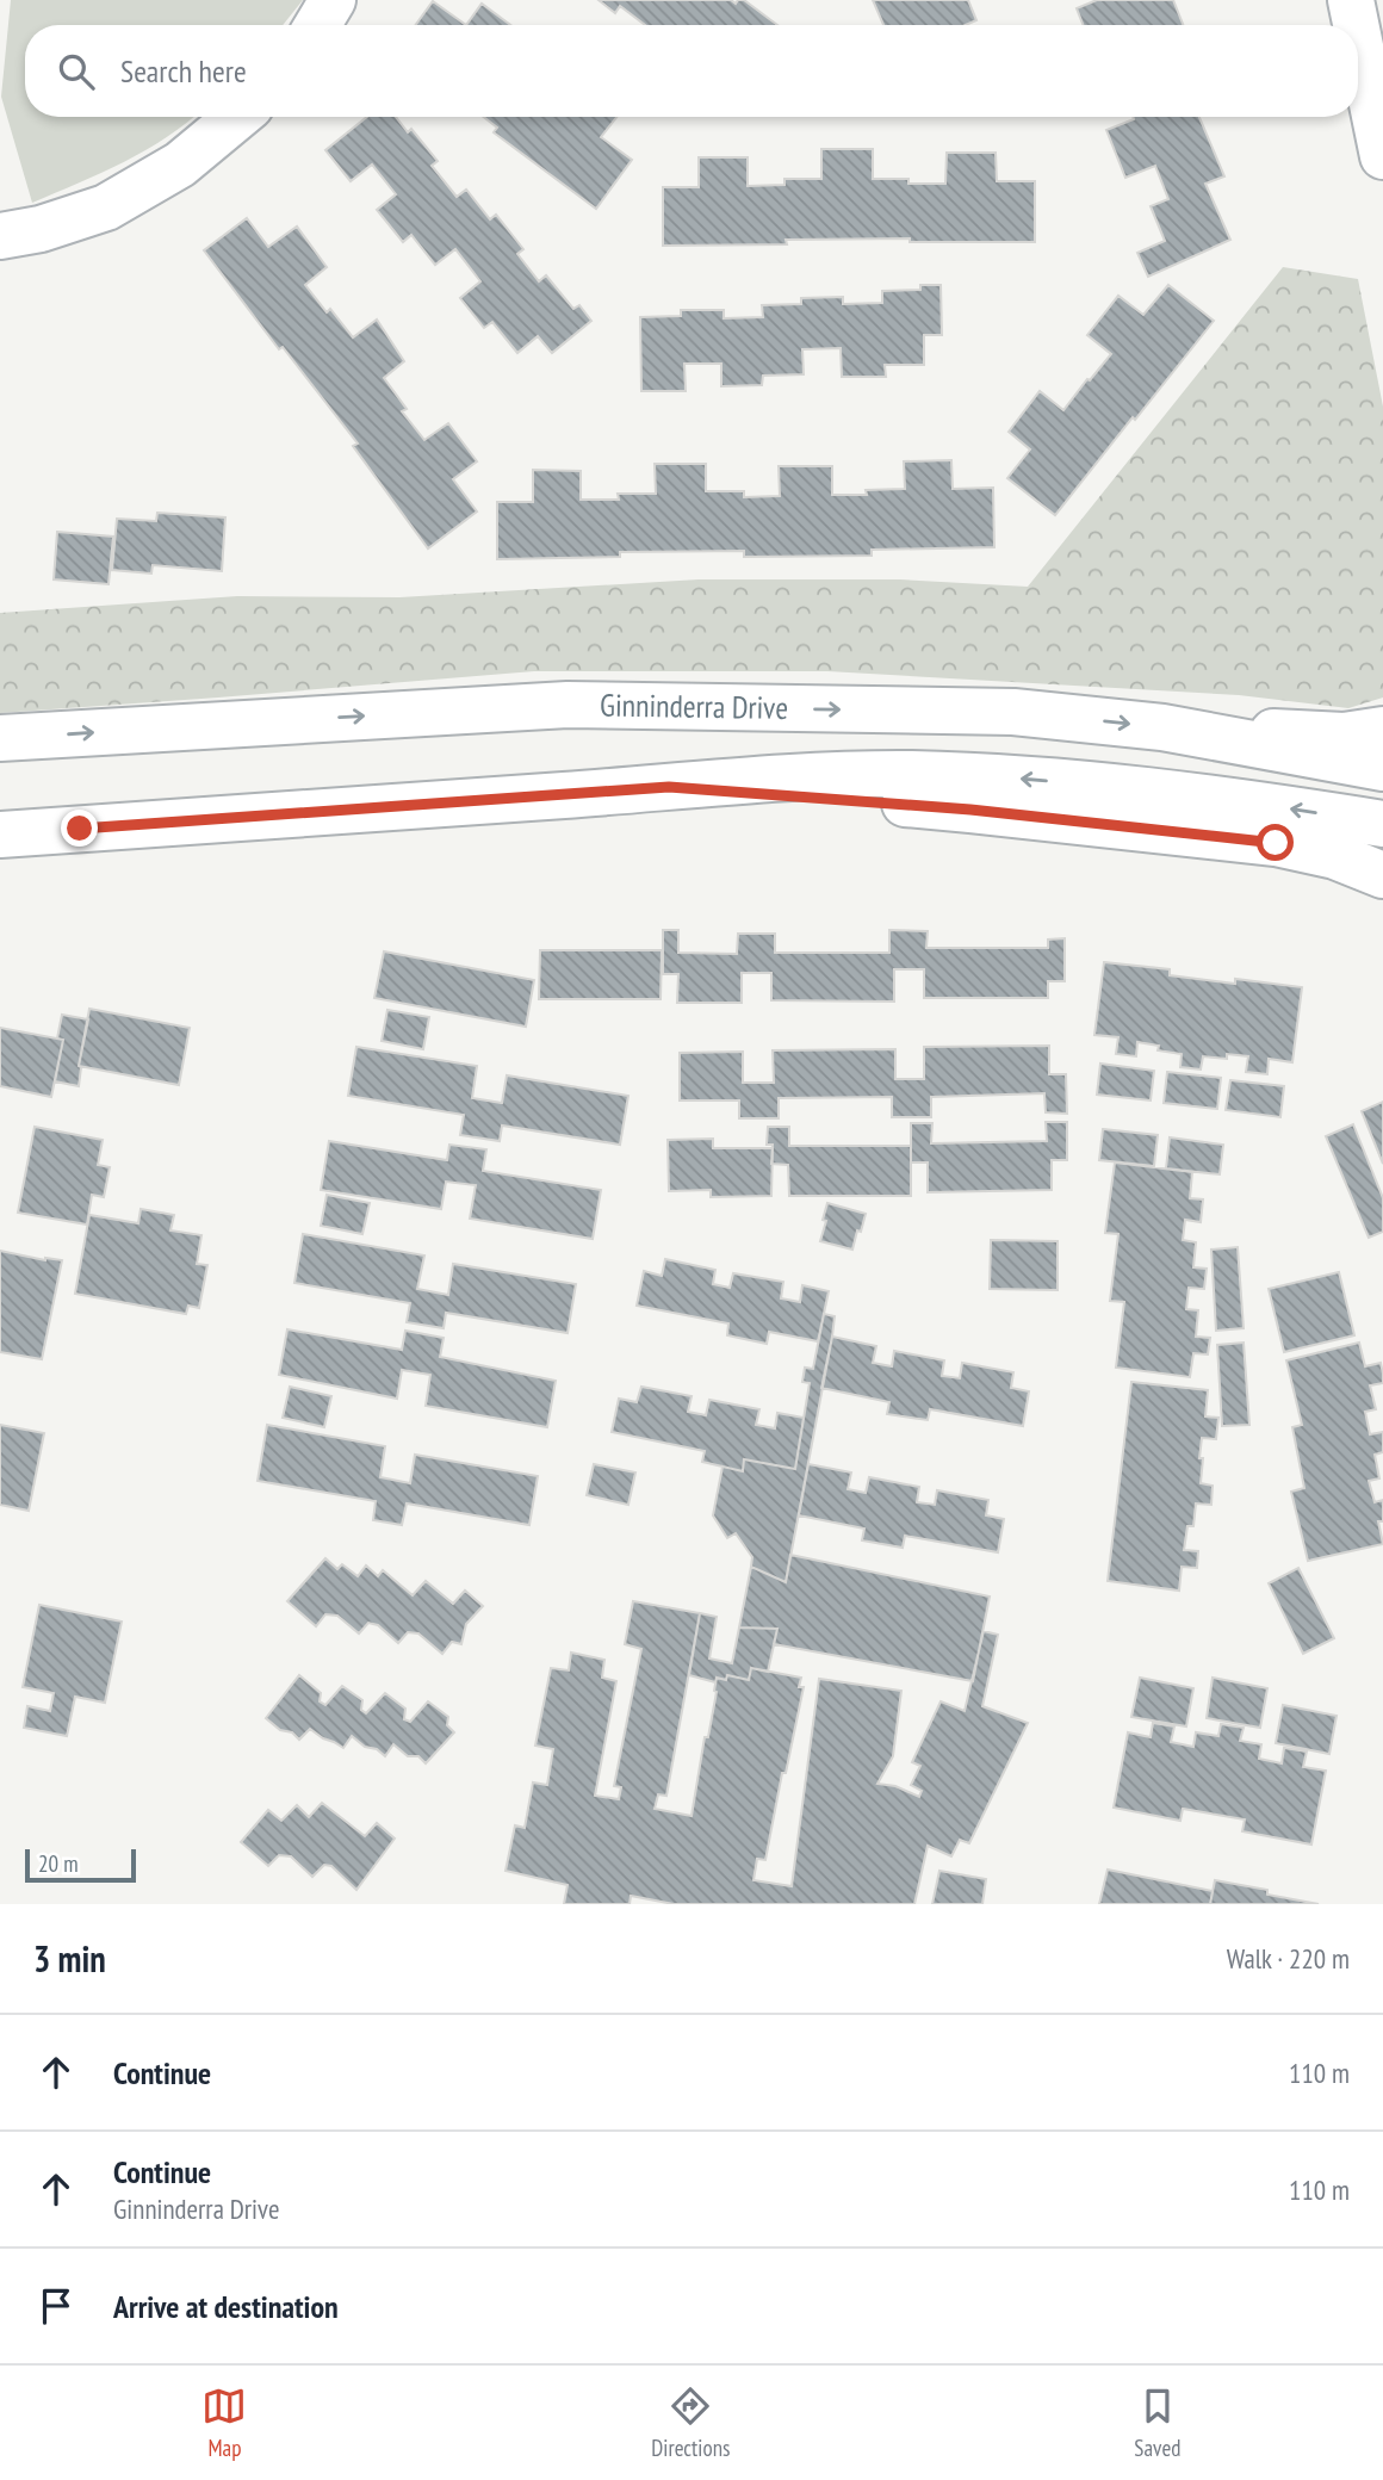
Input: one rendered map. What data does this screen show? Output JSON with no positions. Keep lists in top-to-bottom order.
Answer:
{
  "streets": {
    "main road": ["Ginninderra Drive"]
  },
  "scale_bar": "20 m",
  "page": {
    "search": "Search here",
    "scale": "20 m",
    "heading": ["3 min", "Walk · 220 m"],
    "list": [
      ["Continue", "110 m"],
      ["Continue", "Ginninderra Drive", "110 m"],
      "Arrive at destination"
    ],
    "nav": ["Map", "Directions", "Saved"]
  }
}
